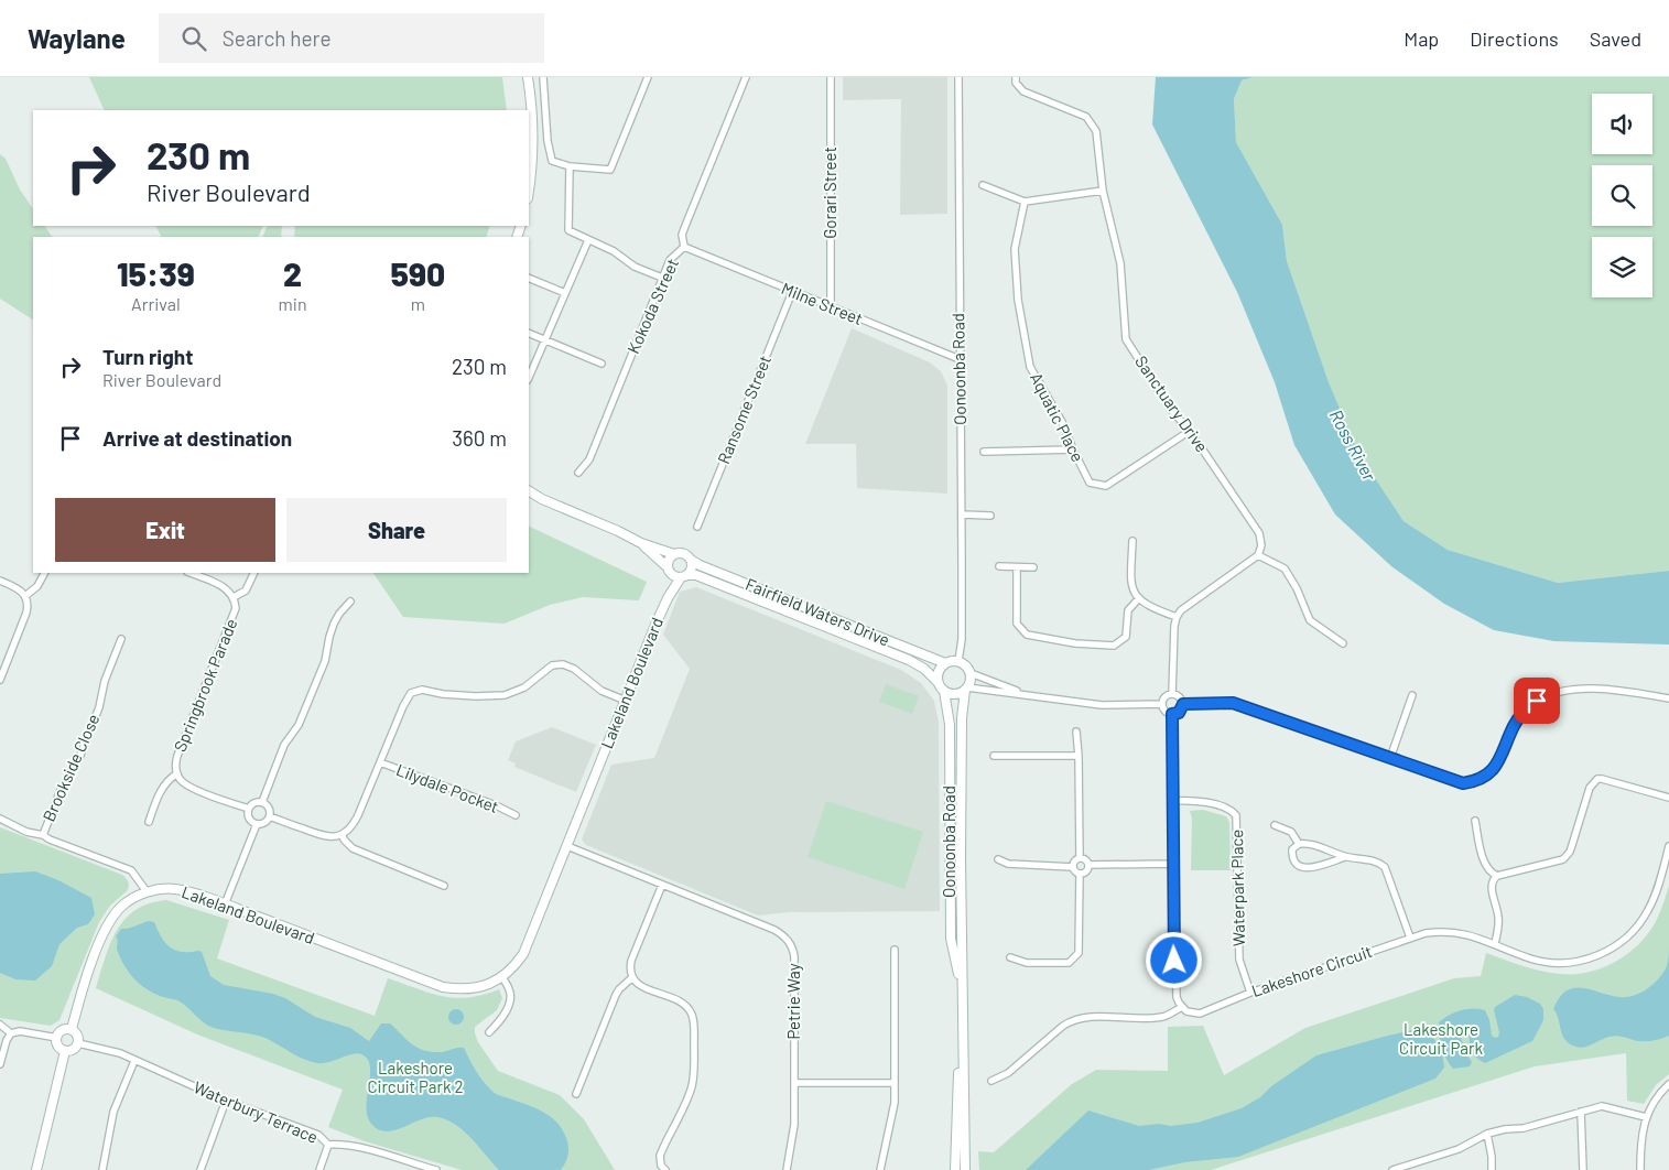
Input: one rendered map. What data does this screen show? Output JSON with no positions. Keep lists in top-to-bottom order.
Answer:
{
  "streets": {
    "street": [
      "Gorari Street",
      "Milne Street",
      "Kokoda Street",
      "Oonoonba Road",
      "Sanctuary Drive",
      "Ransome Street",
      "Aquatic Place",
      "Fairfield Waters Drive",
      "Lakeland Boulevard",
      "Springbrook Parade",
      "Brookside Close",
      "Lilydale Pocket",
      "Waterpark Place",
      "Lakeshore Circuit",
      "Petrie Way",
      "Waterbury Terrace"
    ]
  },
  "crossings": [
    ["Gorari Street", "Milne Street"],
    ["Milne Street", "Kokoda Street"],
    ["Milne Street", "Oonoonba Road"],
    ["Milne Street", "Ransome Street"],
    ["Oonoonba Road", "Fairfield Waters Drive"],
    ["Sanctuary Drive", "Aquatic Place"],
    ["Fairfield Waters Drive", "Lakeland Boulevard"],
    ["Lakeland Boulevard", "Petrie Way"],
    ["Lakeland Boulevard", "Waterbury Terrace"],
    ["Waterpark Place", "Lakeshore Circuit"]
  ],
  "water": ["Ross River"],
  "parks": ["Lakeshore Circuit Park", "Lakeshore Circuit Park 2"],
  "page": {
    "header": "Waylane",
    "search": "Search here",
    "nav": ["Map", "Directions", "Saved"],
    "turn": ["230 m", "River Boulevard"],
    "eta": [
      "15:39",
      "Arrival",
      "2",
      "min",
      "590",
      "m"
    ],
    "list": [
      {
        "name": "Turn right",
        "note": "River Boulevard",
        "value": "230 m"
      },
      {
        "name": "Arrive at destination",
        "value": "360 m"
      }
    ],
    "buttons": ["Exit", "Share"]
  }
}
